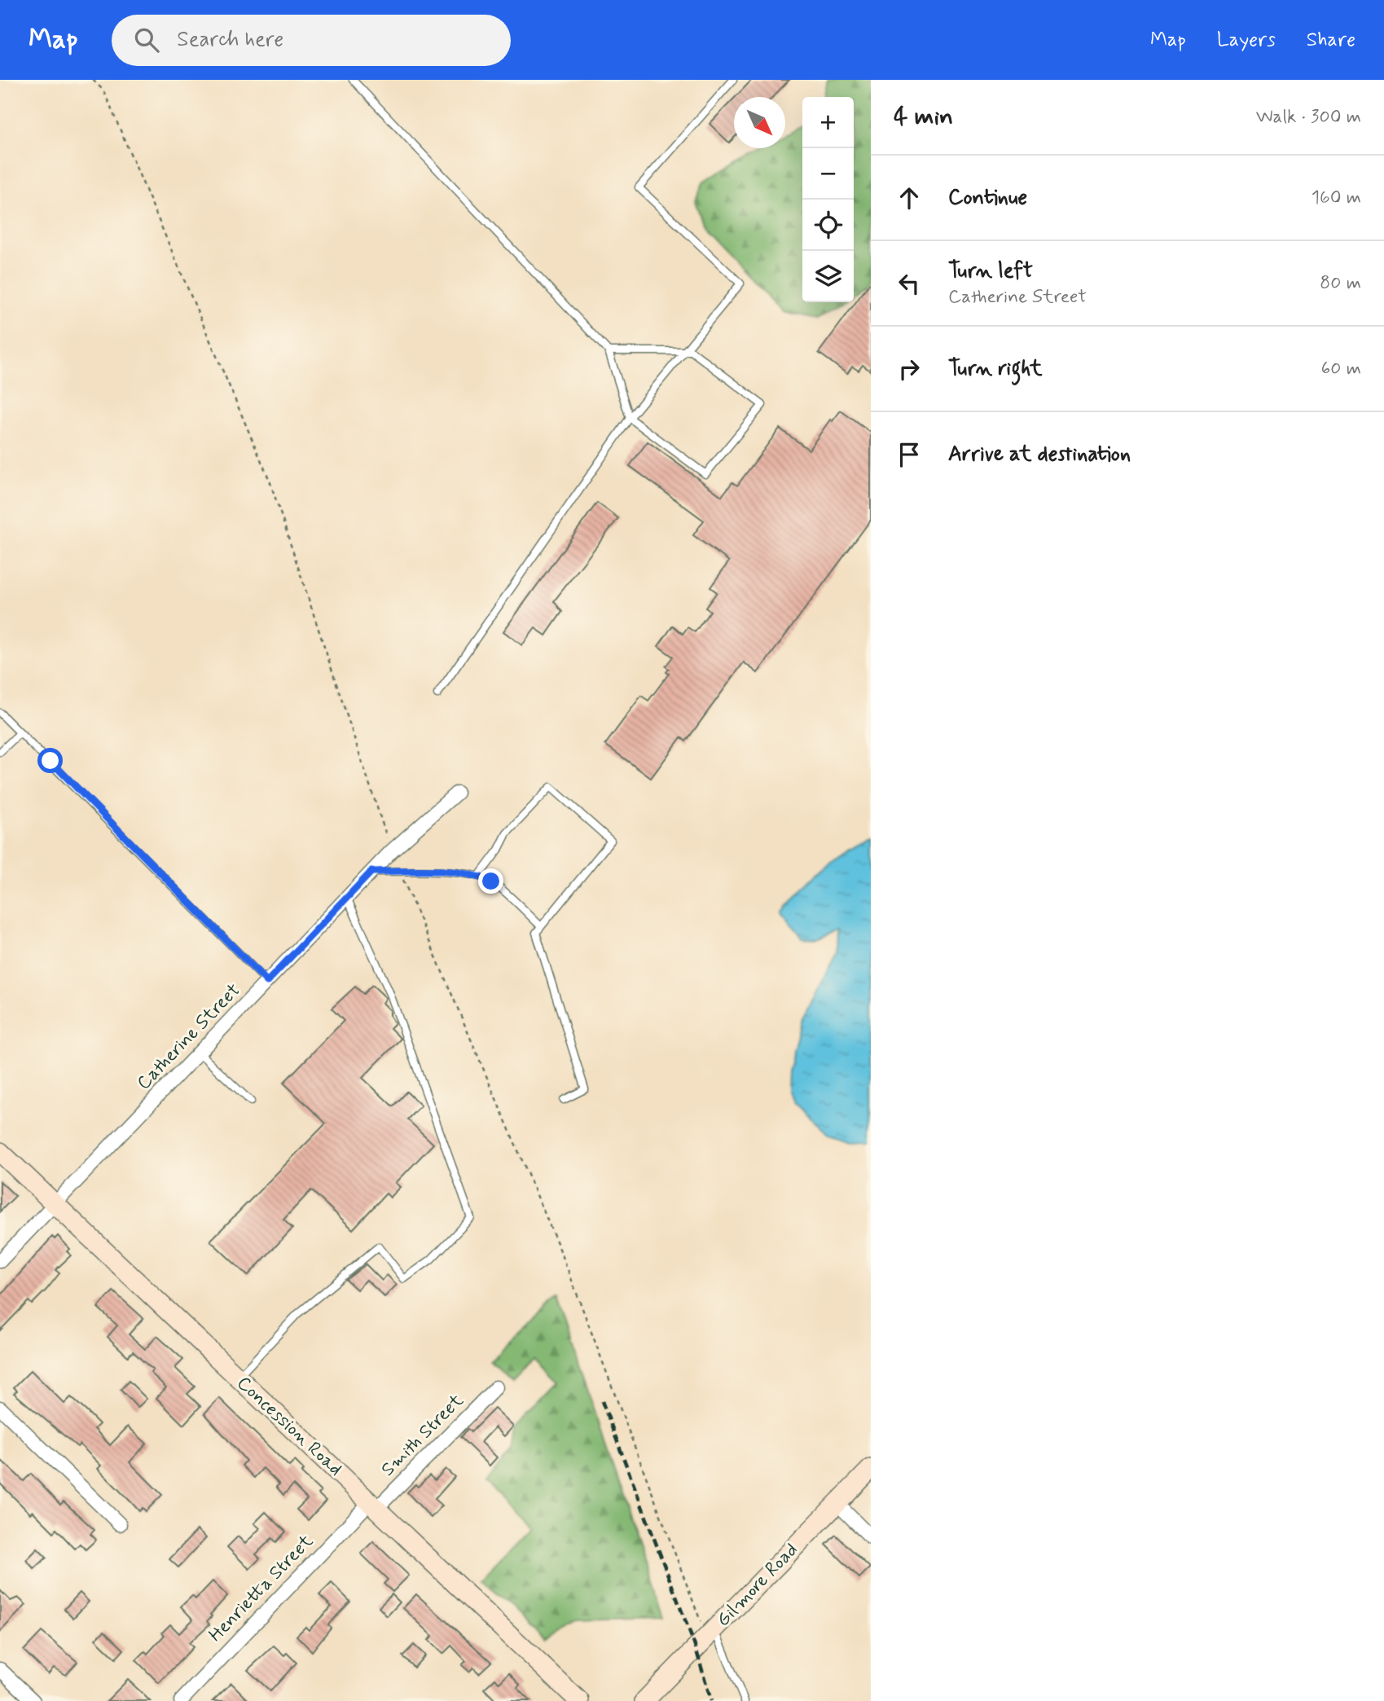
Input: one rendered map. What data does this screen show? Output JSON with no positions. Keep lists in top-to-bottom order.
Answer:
{
  "streets": {
    "street": [
      "Catherine Street",
      "Concession Road",
      "Smith Street",
      "Gilmore Road",
      "Henrietta Street"
    ]
  },
  "crossings": [
    ["Catherine Street", "Concession Road"],
    ["Concession Road", "Smith Street"],
    ["Concession Road", "Henrietta Street"],
    ["Smith Street", "Henrietta Street"]
  ],
  "north": "bottom right",
  "page": {
    "header": "Map",
    "search": "Search here",
    "nav": ["Map", "Layers", "Share"],
    "heading": ["4 min", "Walk · 300 m"],
    "map_buttons": ["+", "−"],
    "list": [
      ["Continue", "160 m"],
      ["Turn left", "Catherine Street", "80 m"],
      ["Turn right", "60 m"],
      "Arrive at destination"
    ]
  }
}
